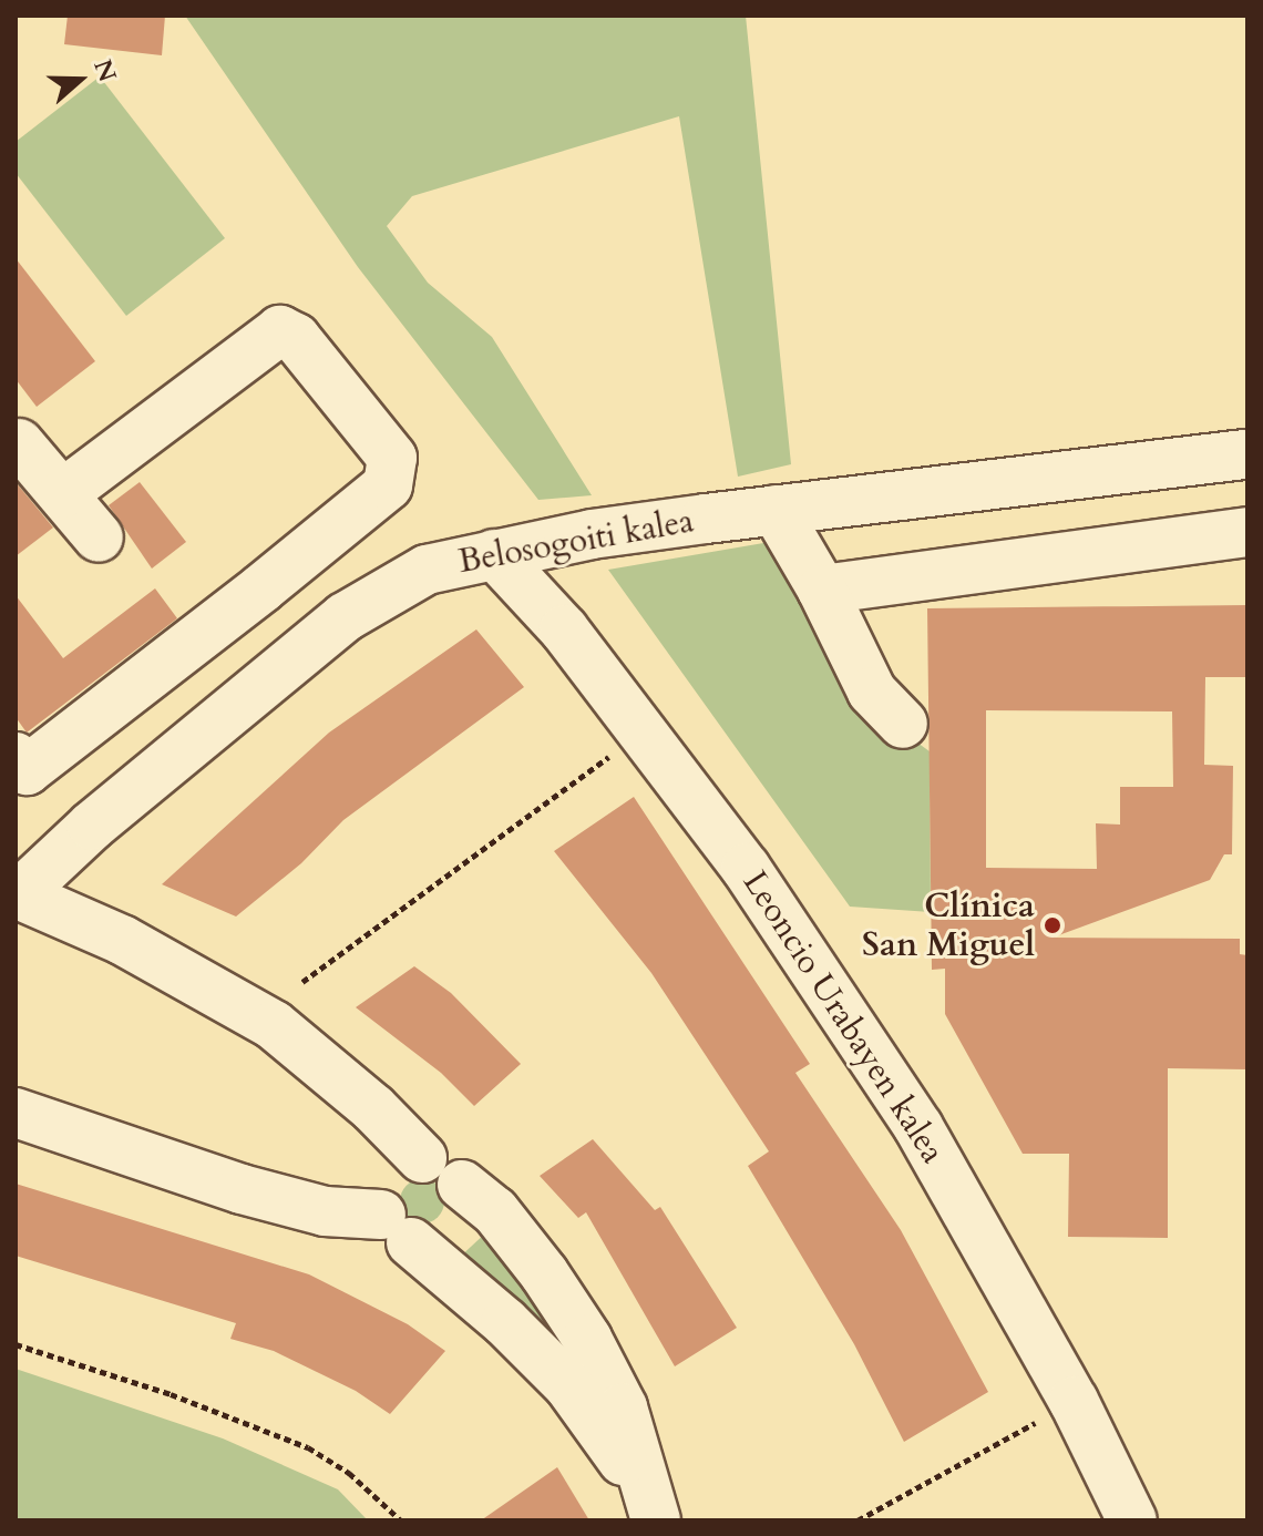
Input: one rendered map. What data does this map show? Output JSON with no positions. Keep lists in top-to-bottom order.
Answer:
{
  "streets": {
    "street": ["Belosogoiti kalea", "Leoncio Urabayen kalea"]
  },
  "crossings": [
    ["Belosogoiti kalea", "Leoncio Urabayen kalea"]
  ],
  "places": ["Clínica San Miguel"],
  "north": "right"
}
